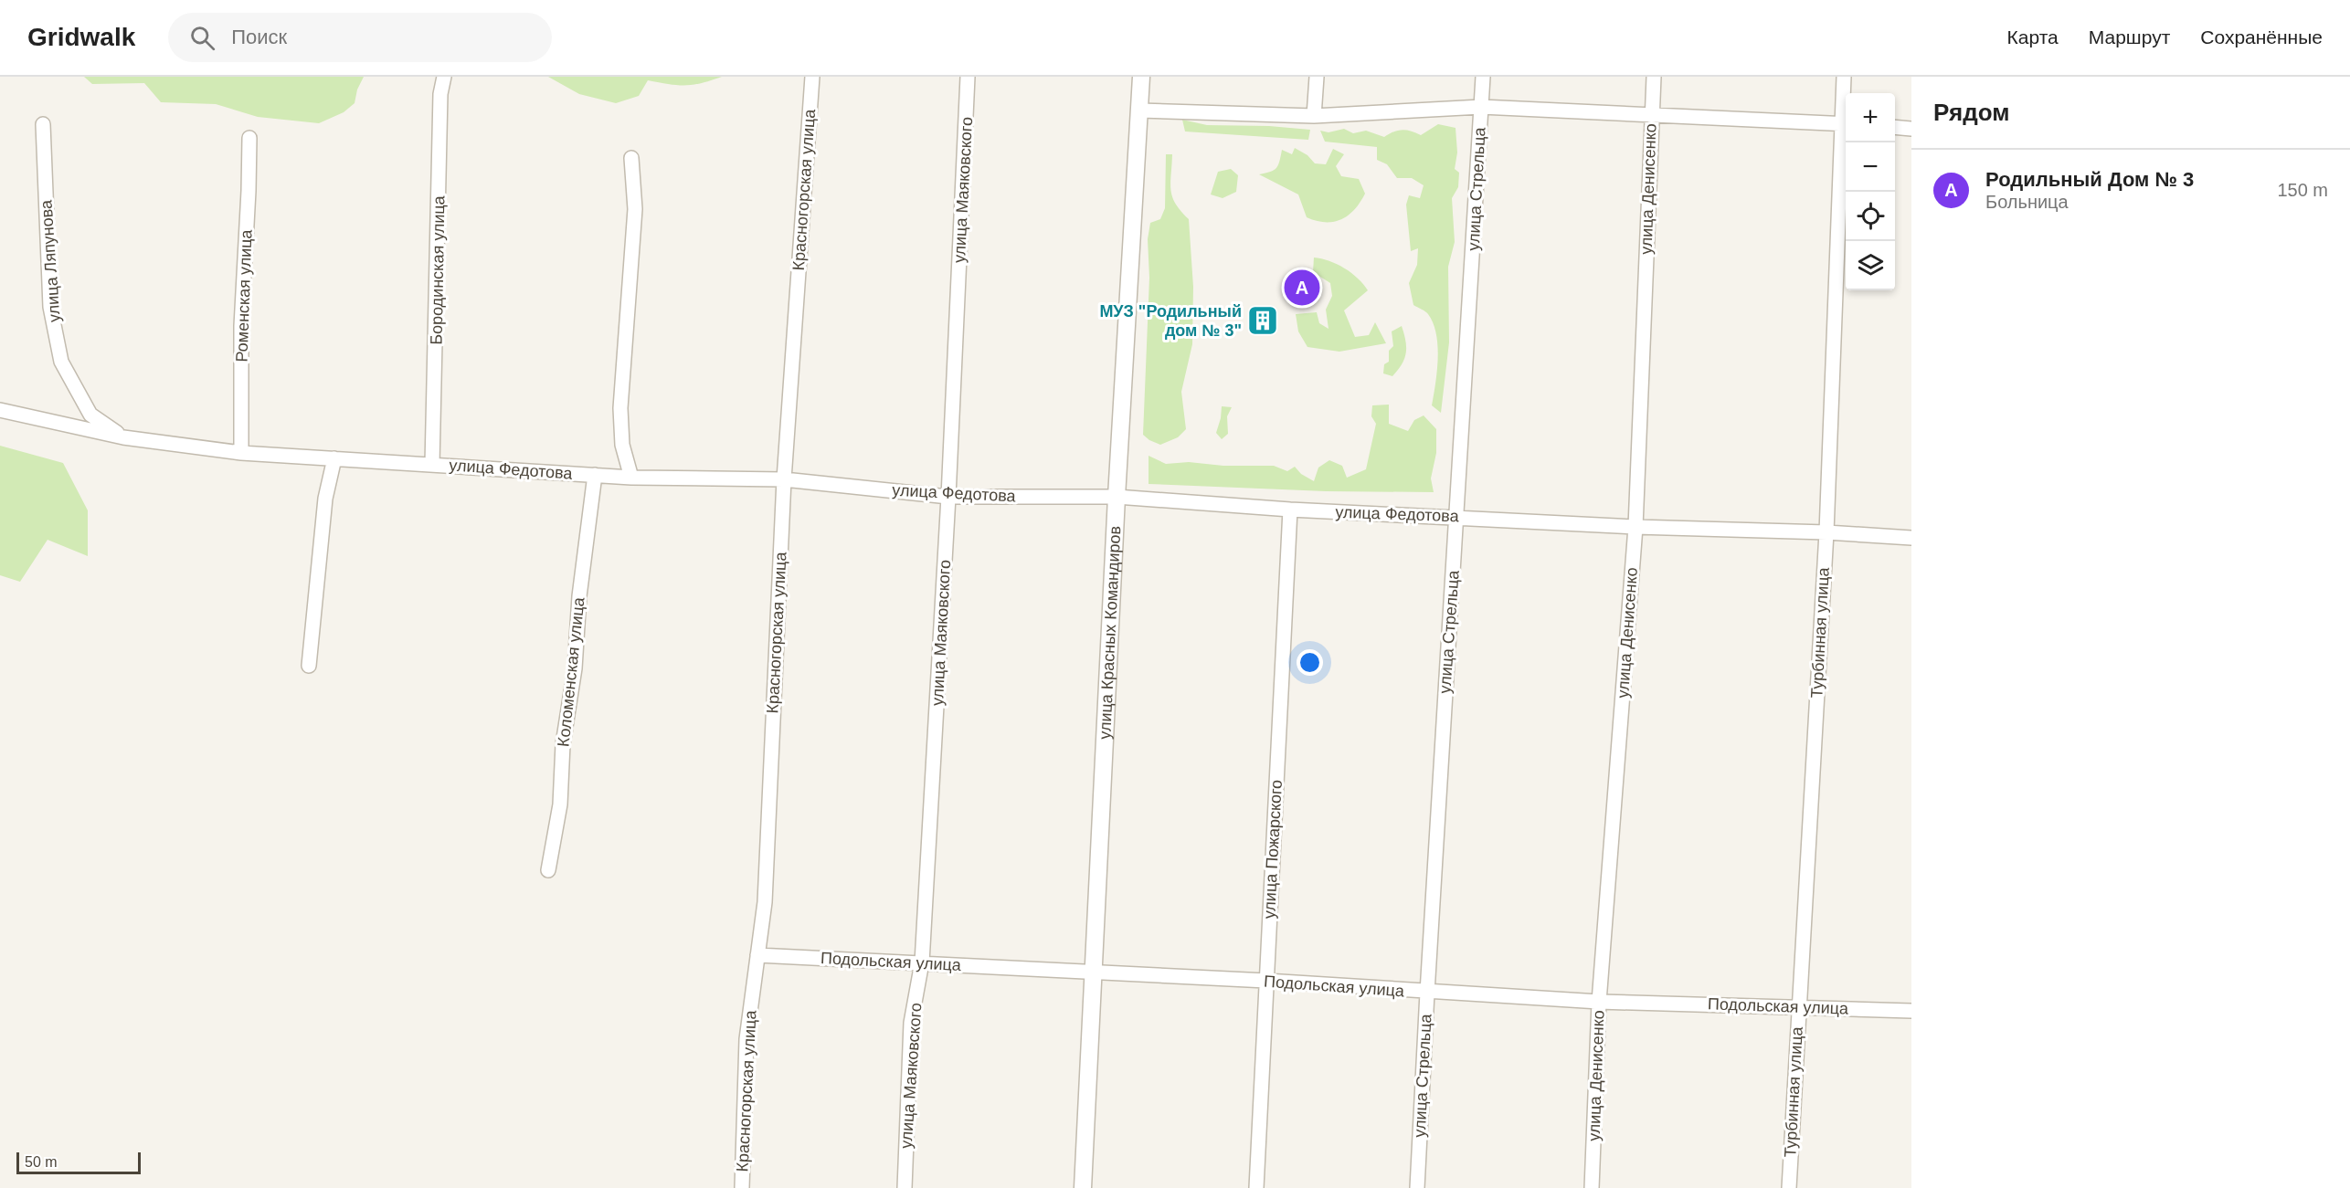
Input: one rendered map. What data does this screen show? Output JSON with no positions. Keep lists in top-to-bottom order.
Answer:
{
  "streets": {
    "street": [
      "улица Стрельца",
      "улица Денисенко",
      "Красногорская улица",
      "улица Маяковского",
      "улица Ляпунова",
      "Бородинская улица",
      "Роменская улица",
      "улица Федотова",
      "улица Красных Командиров",
      "Турбинная улица",
      "Коломенская улица",
      "улица Пожарского",
      "Подольская улица"
    ]
  },
  "crossings": [
    ["улица Стрельца", "улица Федотова"],
    ["улица Стрельца", "Подольская улица"],
    ["улица Денисенко", "улица Федотова"],
    ["улица Денисенко", "Подольская улица"],
    ["Красногорская улица", "улица Федотова"],
    ["Красногорская улица", "Подольская улица"],
    ["улица Маяковского", "улица Федотова"],
    ["улица Маяковского", "Подольская улица"],
    ["улица Ляпунова", "улица Федотова"],
    ["Бородинская улица", "улица Федотова"],
    ["Роменская улица", "улица Федотова"],
    ["улица Федотова", "улица Красных Командиров"],
    ["улица Федотова", "Турбинная улица"],
    ["улица Федотова", "Коломенская улица"],
    ["улица Федотова", "улица Пожарского"],
    ["улица Красных Командиров", "Подольская улица"],
    ["Турбинная улица", "Подольская улица"],
    ["улица Пожарского", "Подольская улица"]
  ],
  "places": {
    "building": ["МУЗ \"Родильный дом № 3\""]
  },
  "scale_bar": "50 m",
  "page": {
    "header": "Gridwalk",
    "search": "Поиск",
    "nav": ["Карта", "Маршрут", "Сохранённые"],
    "heading": "Рядом",
    "map_buttons": ["+", "−"],
    "list": [
      {
        "mark": "A",
        "name": "Родильный Дом № 3",
        "note": "Больница",
        "value": "150 m"
      }
    ],
    "pins": "A",
    "scale": "50 m"
  }
}
